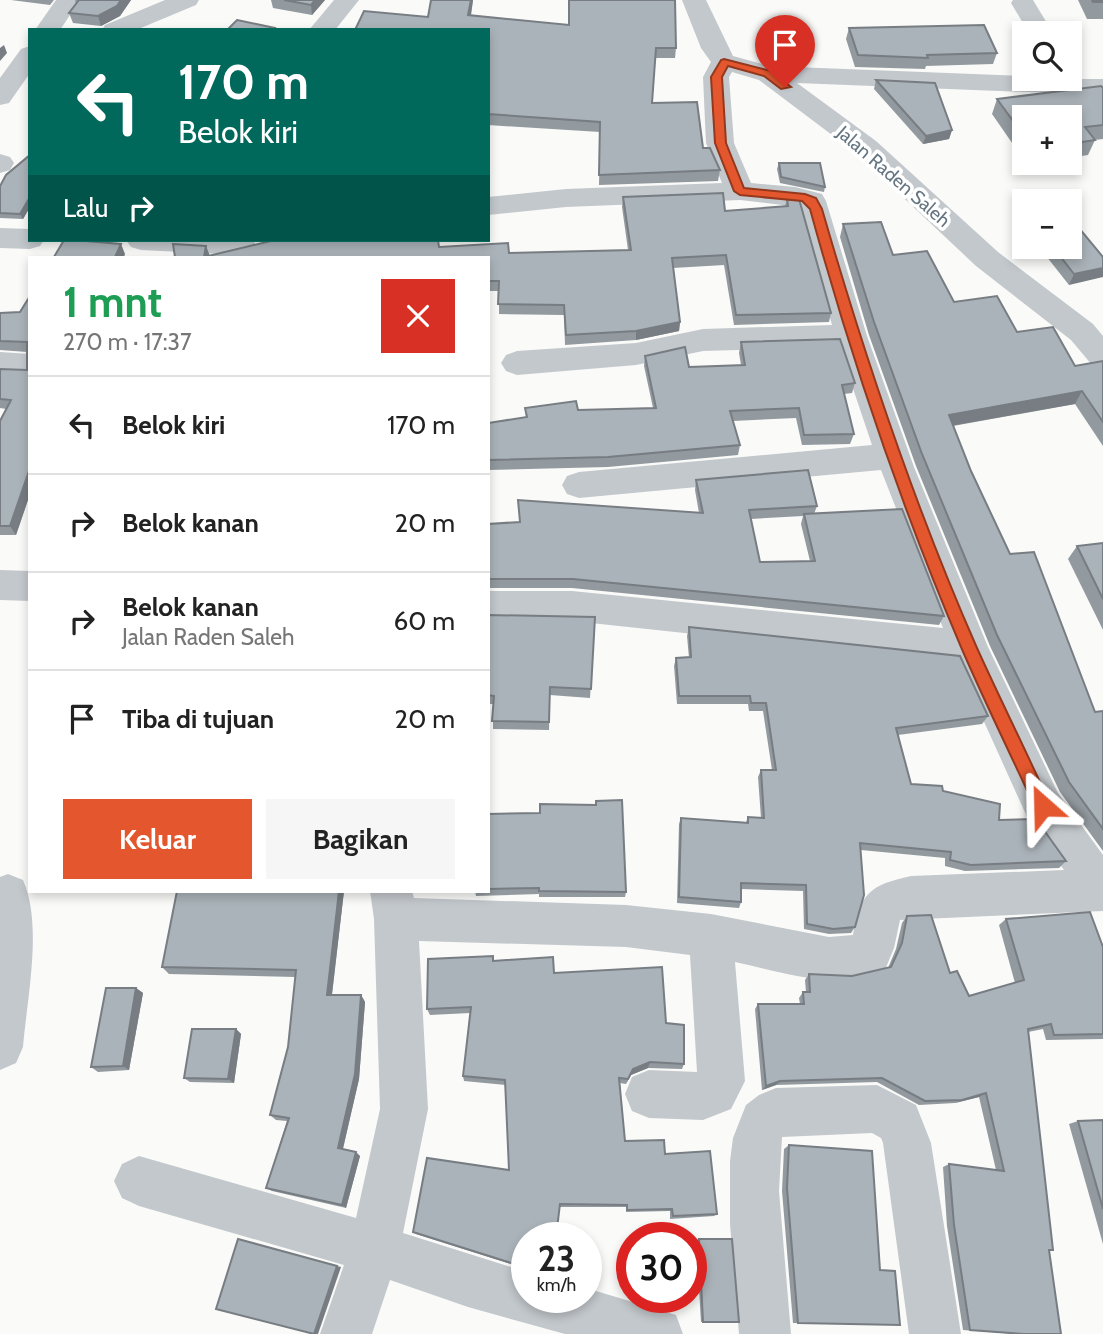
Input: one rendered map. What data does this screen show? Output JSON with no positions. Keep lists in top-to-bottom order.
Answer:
{
  "streets": {
    "street": ["Jalan Raden Saleh"]
  },
  "page": {
    "map_buttons": ["+", "−"],
    "turn": ["170 m", "Belok kiri"],
    "then": "Lalu",
    "heading": ["1 mnt", "270 m · 17:37"],
    "list": [
      {
        "name": "Belok kiri",
        "value": "170 m"
      },
      {
        "name": "Belok kanan",
        "value": "20 m"
      },
      {
        "name": "Belok kanan",
        "note": "Jalan Raden Saleh",
        "value": "60 m"
      },
      {
        "name": "Tiba di tujuan",
        "value": "20 m"
      }
    ],
    "buttons": ["Keluar", "Bagikan"],
    "speed": "23 km/h",
    "limit": "30"
  }
}
